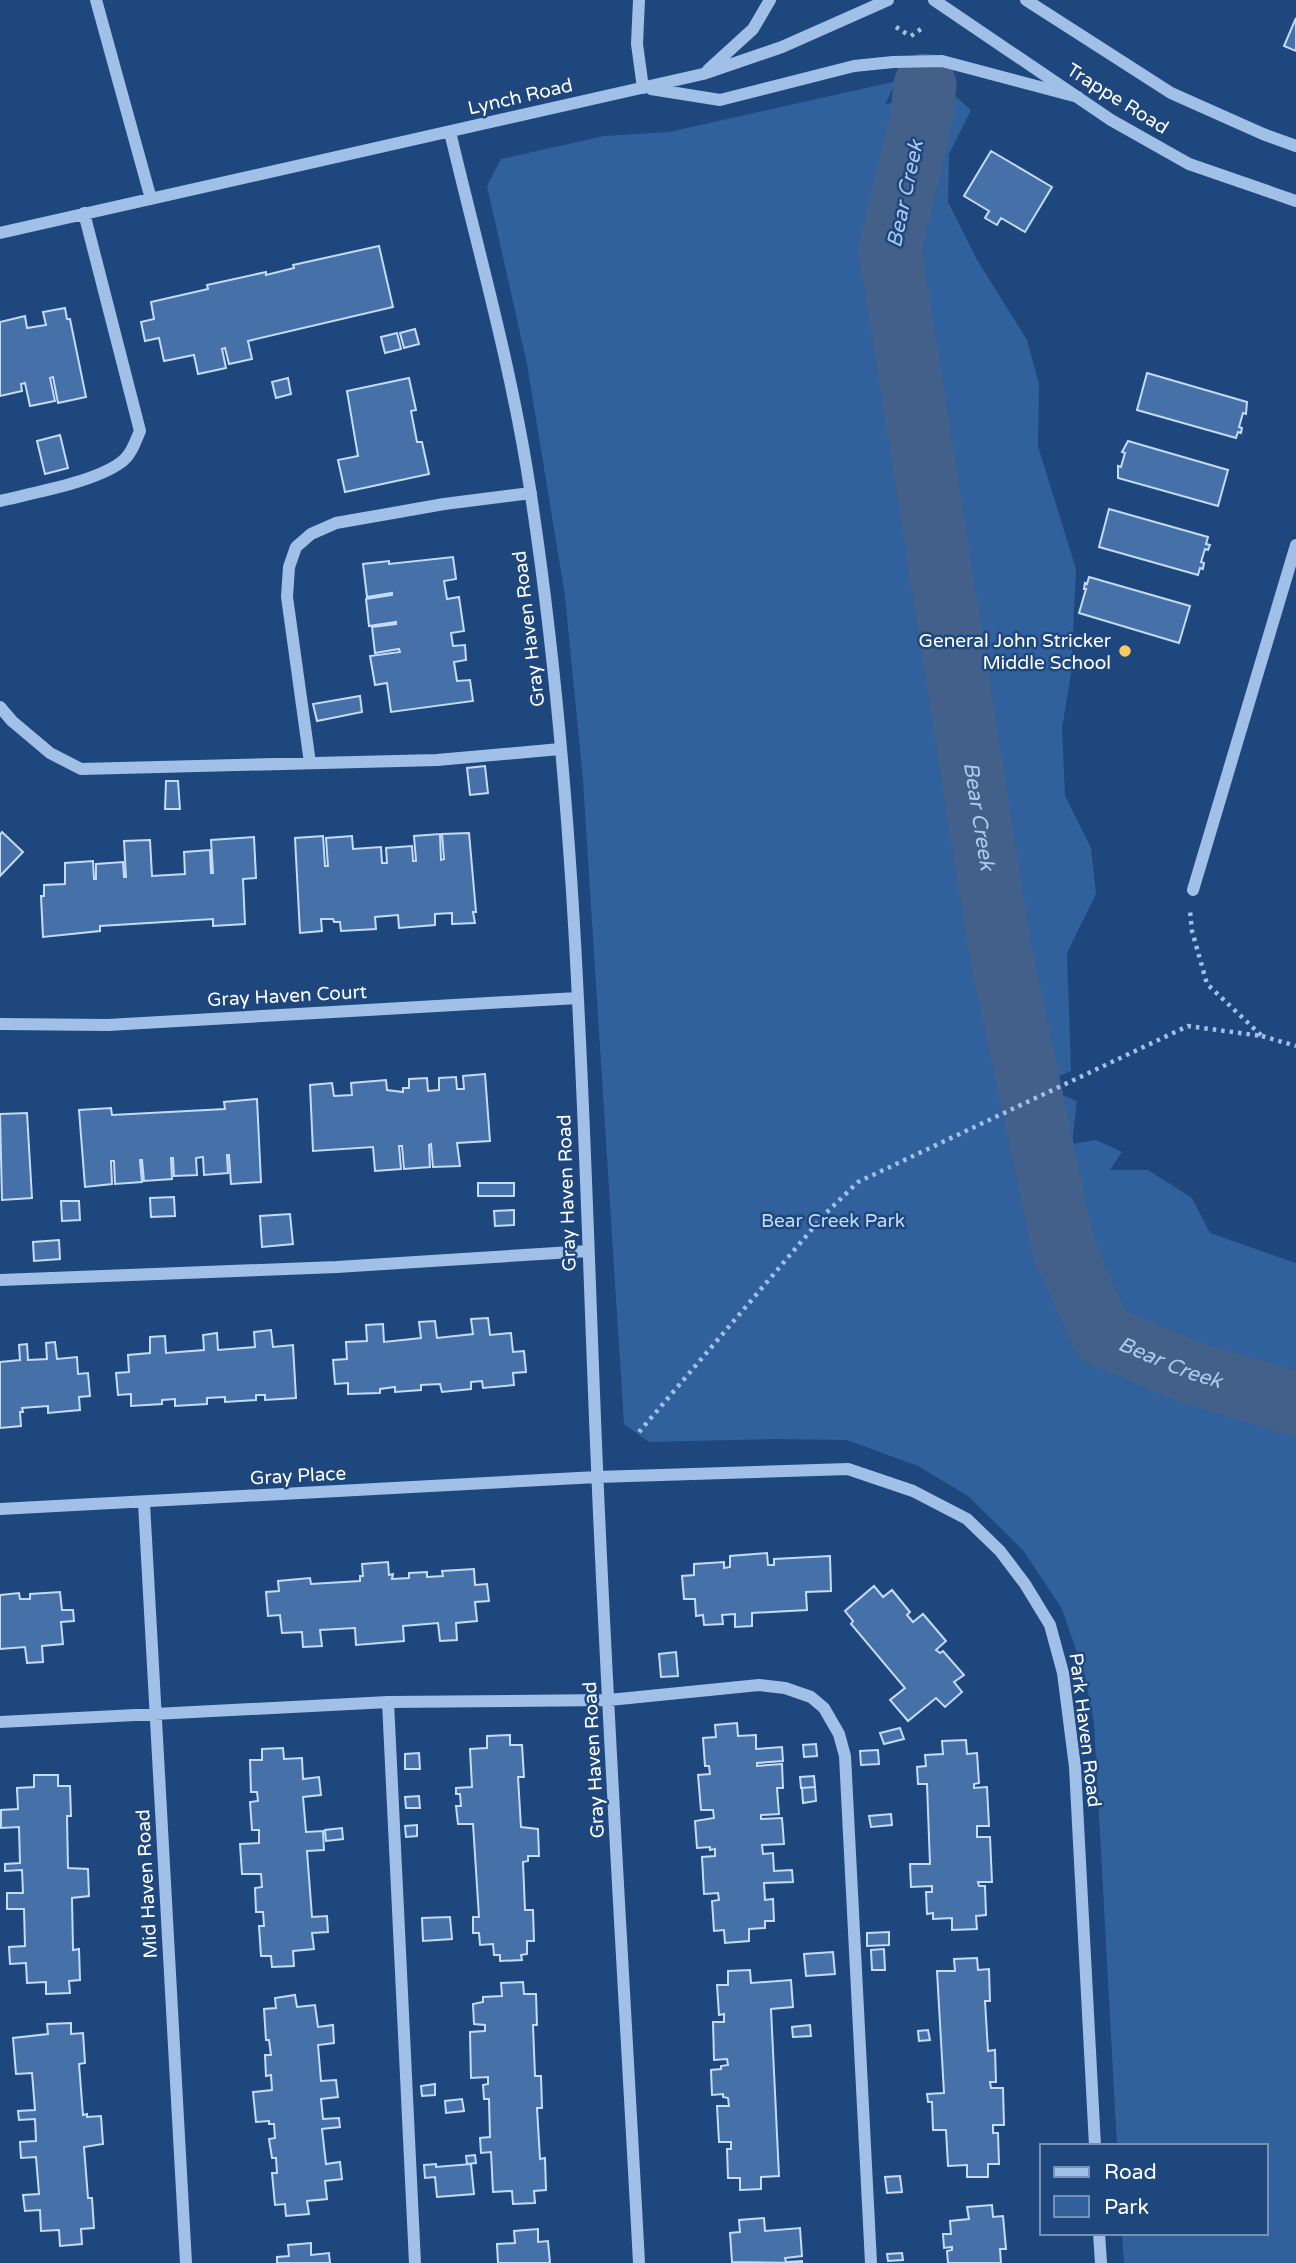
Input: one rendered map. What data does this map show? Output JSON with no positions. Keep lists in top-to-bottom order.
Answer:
{
  "streets": {
    "street": [
      "Lynch Road",
      "Trappe Road",
      "Gray Haven Road",
      "Gray Haven Court",
      "Gray Place",
      "Park Haven Road",
      "Mid Haven Road"
    ]
  },
  "crossings": [
    ["Lynch Road", "Gray Haven Road"],
    ["Gray Haven Road", "Gray Haven Court"],
    ["Gray Haven Road", "Gray Place"],
    ["Gray Haven Road", "Park Haven Road"],
    ["Gray Place", "Park Haven Road"],
    ["Gray Place", "Mid Haven Road"]
  ],
  "water": ["Bear Creek"],
  "parks": ["Bear Creek Park"],
  "places": ["General John Stricker Middle School"],
  "legend": ["Road", "Park"]
}
